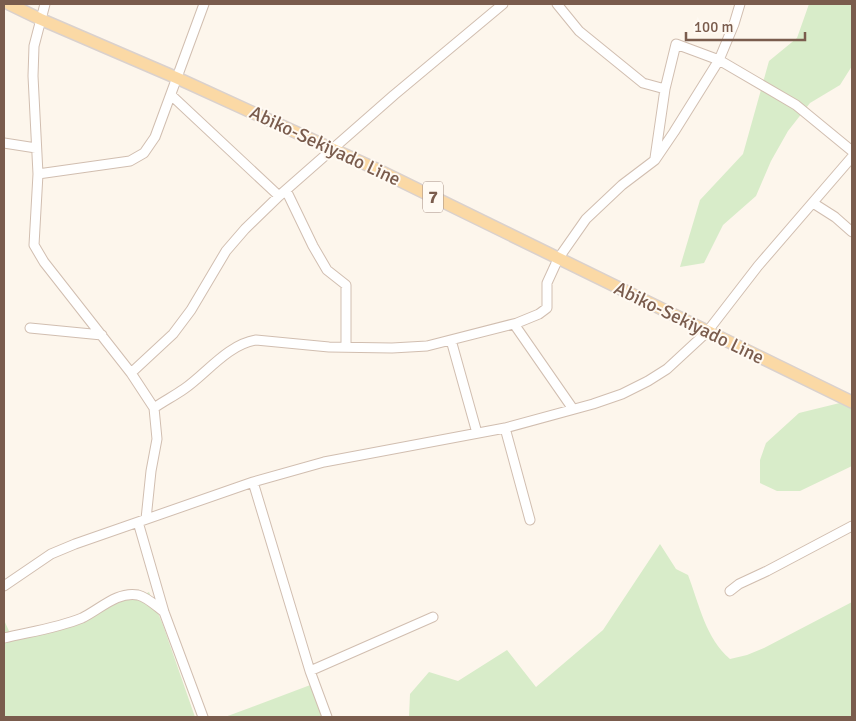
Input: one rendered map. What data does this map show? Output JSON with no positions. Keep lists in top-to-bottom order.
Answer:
{
  "streets": {
    "main road": ["Abiko-Sekiyado Line", "7"]
  },
  "scale_bar": "100 m"
}
